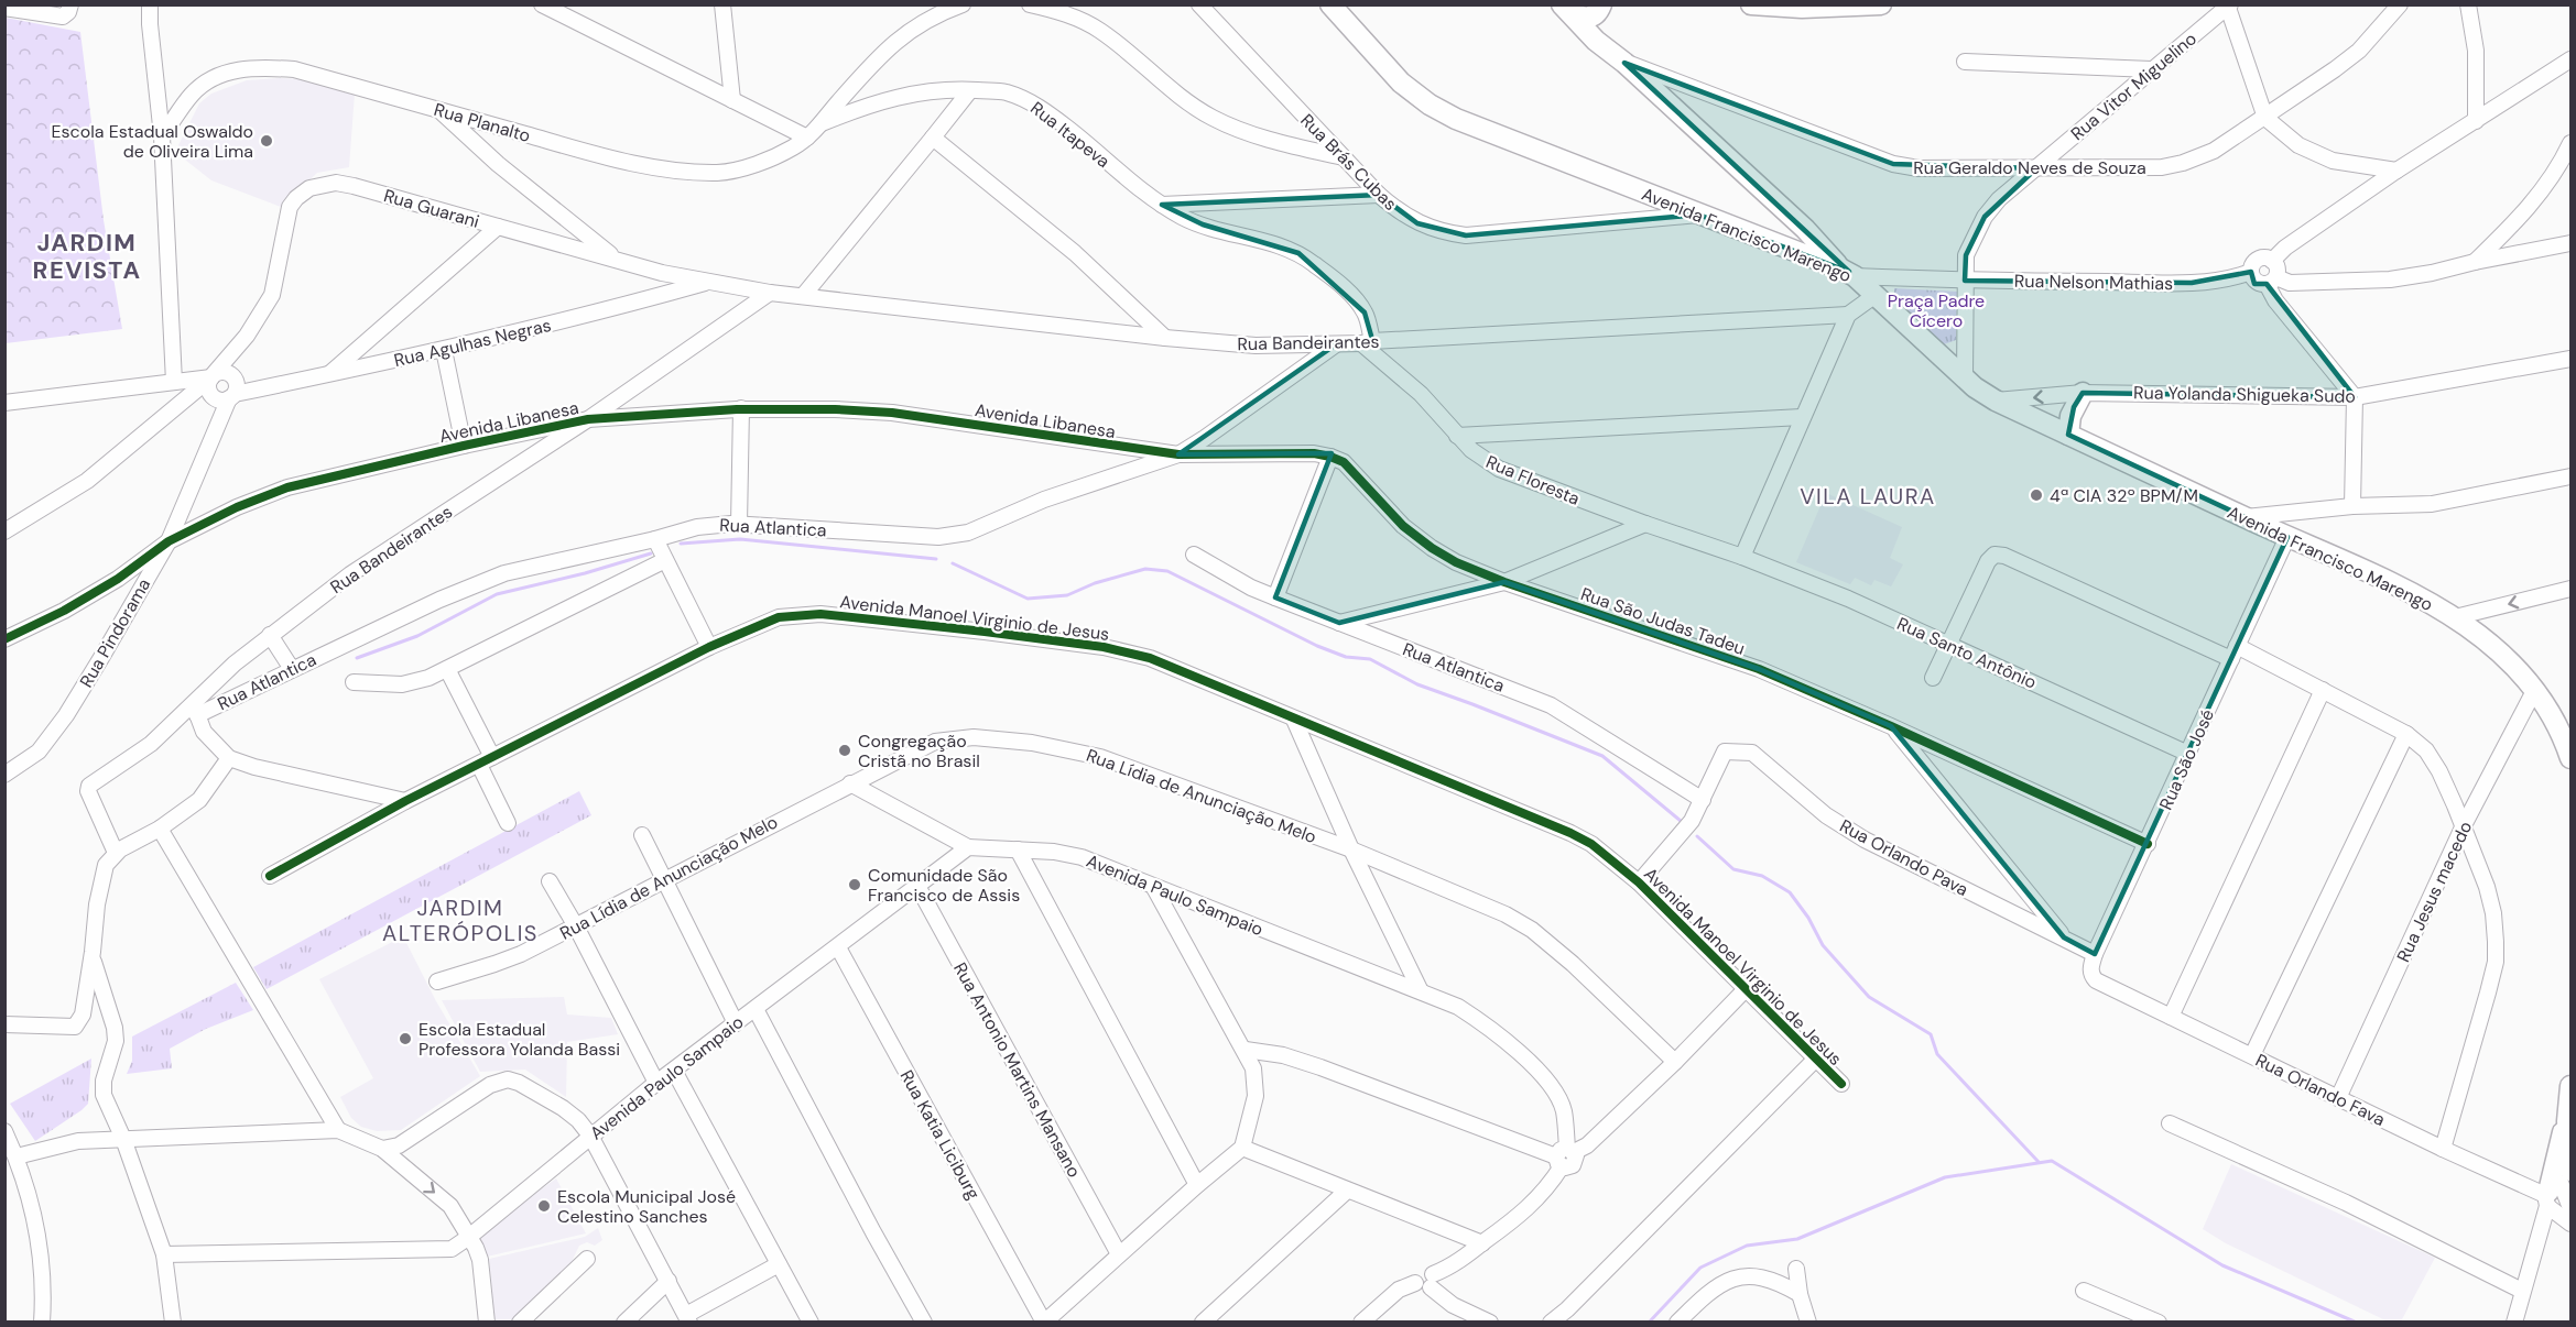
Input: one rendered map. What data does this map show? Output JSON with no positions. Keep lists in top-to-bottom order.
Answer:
{
  "streets": {
    "main road": ["Avenida Francisco Marengo"],
    "street": [
      "Rua Vitor Miguelino",
      "Rua Planalto",
      "Rua Itapeva",
      "Rua Brás Cubas",
      "Rua Geraldo Neves de Souza",
      "Rua Guarani",
      "Rua Nelson Mathias",
      "Rua Agulhas Negras",
      "Rua Bandeirantes",
      "Rua Yolanda Shigueka Sudo",
      "Avenida Libanesa",
      "Rua Floresta",
      "Rua Atlantica",
      "Avenida Manoel Virginio de Jesus",
      "Rua São Judas Tadeu",
      "Rua Pindorama",
      "Rua Santo Antônio",
      "Rua São José",
      "Rua Lídia de Anunciação Melo",
      "Rua Orlando Pava",
      "Rua Jesus macedo",
      "Avenida Paulo Sampaio",
      "Rua Antonio Martins Mansano",
      "Rua Orlando Fava",
      "Rua Katia Liciburg"
    ]
  },
  "crossings": [
    ["Rua Vitor Miguelino", "Rua Geraldo Neves de Souza"],
    ["Rua Vitor Miguelino", "Avenida Francisco Marengo"],
    ["Rua Vitor Miguelino", "Rua Nelson Mathias"],
    ["Rua Planalto", "Rua Itapeva"],
    ["Rua Itapeva", "Rua Bandeirantes"],
    ["Rua Itapeva", "Rua Floresta"],
    ["Rua Brás Cubas", "Avenida Francisco Marengo"],
    ["Rua Guarani", "Rua Agulhas Negras"],
    ["Rua Guarani", "Rua Bandeirantes"],
    ["Rua Guarani", "Rua Pindorama"],
    ["Avenida Francisco Marengo", "Rua Nelson Mathias"],
    ["Avenida Francisco Marengo", "Rua Yolanda Shigueka Sudo"],
    ["Avenida Francisco Marengo", "Rua São José"],
    ["Avenida Francisco Marengo", "Rua Jesus macedo"],
    ["Rua Agulhas Negras", "Rua Bandeirantes"],
    ["Rua Agulhas Negras", "Rua Pindorama"],
    ["Rua Bandeirantes", "Avenida Libanesa"],
    ["Rua Bandeirantes", "Rua Floresta"],
    ["Rua Bandeirantes", "Rua Atlantica"],
    ["Avenida Libanesa", "Rua Atlantica"],
    ["Avenida Libanesa", "Rua Pindorama"],
    ["Rua Floresta", "Rua Santo Antônio"],
    ["Rua Atlantica", "Rua Orlando Pava"],
    ["Rua São Judas Tadeu", "Rua São José"],
    ["Rua Santo Antônio", "Rua São José"],
    ["Rua São José", "Rua Orlando Pava"],
    ["Rua São José", "Rua Orlando Fava"],
    ["Rua Jesus macedo", "Rua Orlando Fava"],
    ["Avenida Paulo Sampaio", "Rua Antonio Martins Mansano"],
    ["Avenida Paulo Sampaio", "Rua Katia Liciburg"]
  ],
  "districts": ["JARDIM REVISTA", "VILA LAURA", "JARDIM ALTERÓPOLIS"],
  "parks": ["Praça Padre Cícero"],
  "places": [
    "Escola Estadual Oswaldo de Oliveira Lima",
    "4ª CIA 32º BPM/M",
    "Congregação Cristã no Brasil",
    "Comunidade São Francisco de Assis",
    "Escola Estadual Professora Yolanda Bassi",
    "Escola Municipal José Celestino Sanches"
  ]
}
